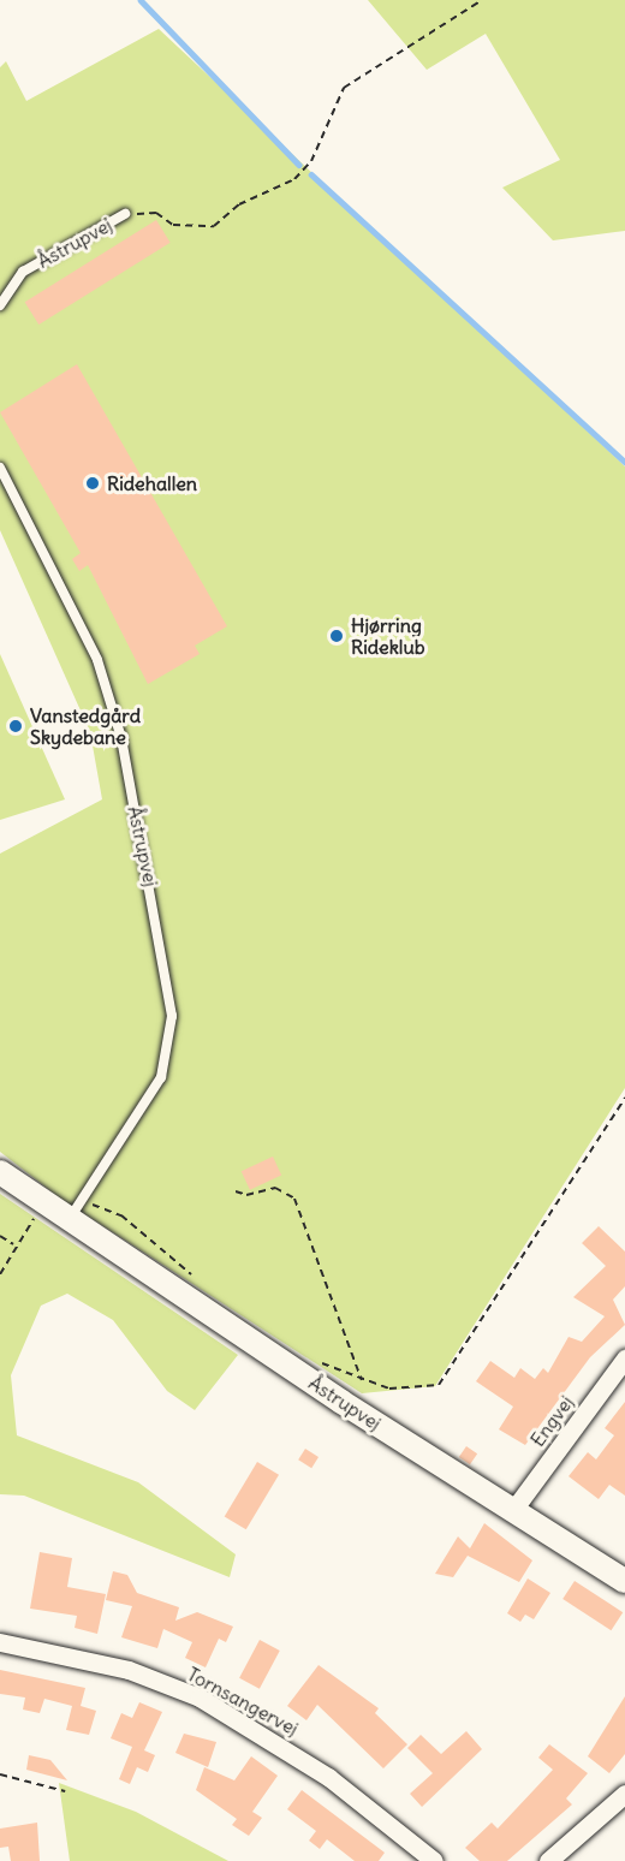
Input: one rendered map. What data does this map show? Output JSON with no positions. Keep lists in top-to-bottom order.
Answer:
{
  "streets": {
    "street": ["Åstrupvej", "Engvej", "Tornsangervej"]
  },
  "crossings": [
    ["Åstrupvej", "Engvej"]
  ],
  "places": ["Ridehallen", "Hjørring Rideklub", "Vanstedgård Skydebane"]
}
